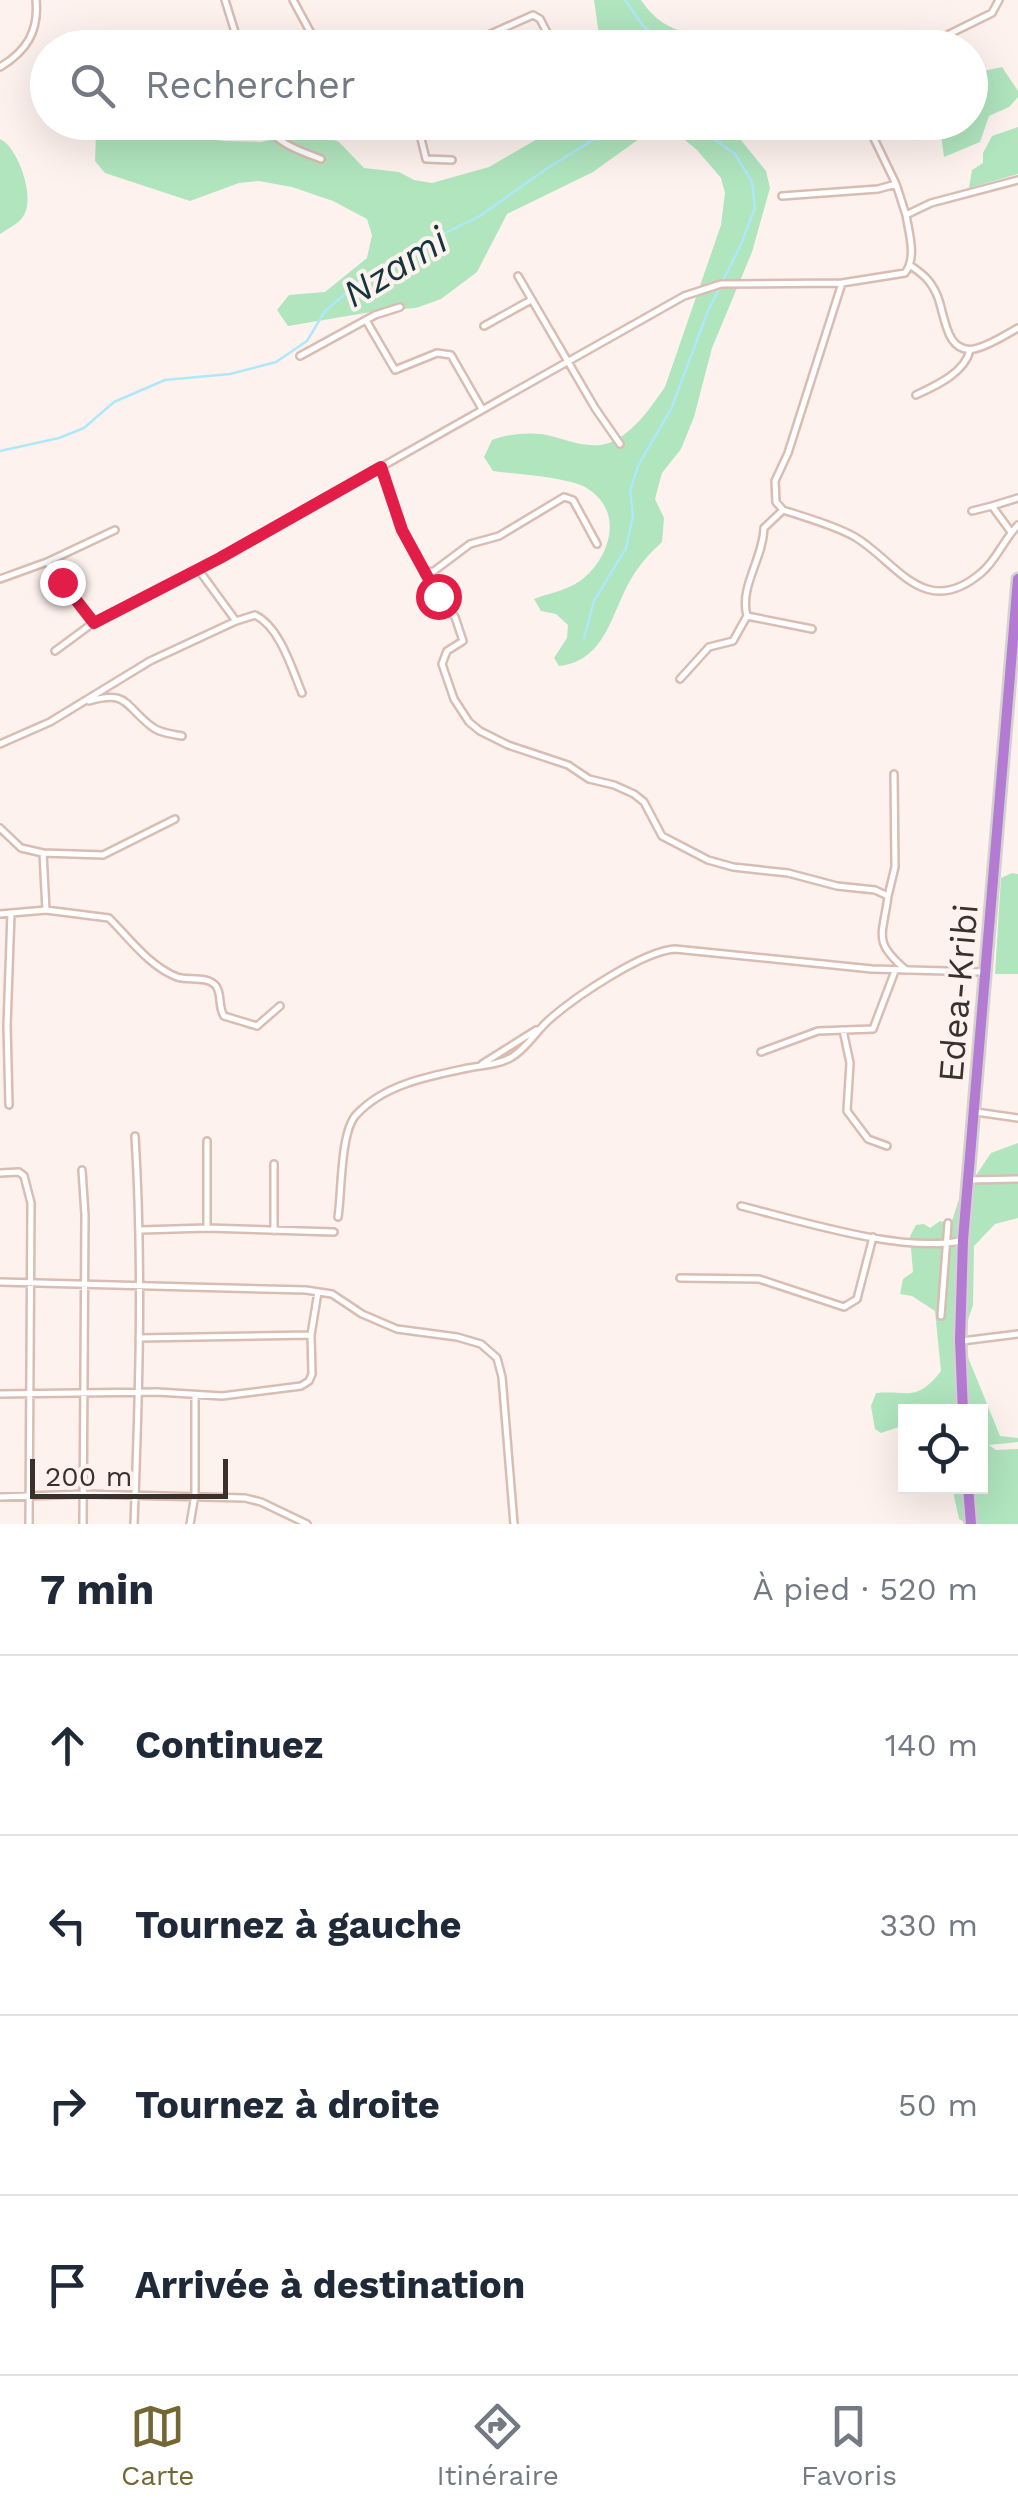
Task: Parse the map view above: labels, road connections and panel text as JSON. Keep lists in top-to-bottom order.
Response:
{
  "streets": {
    "highway": ["Edea-Kribi"]
  },
  "water": ["Nzami"],
  "scale_bar": "200 m",
  "page": {
    "search": "Rechercher",
    "scale": "200 m",
    "heading": ["7 min", "À pied · 520 m"],
    "list": [
      ["Continuez", "140 m"],
      ["Tournez à gauche", "330 m"],
      ["Tournez à droite", "50 m"],
      "Arrivée à destination"
    ],
    "nav": ["Carte", "Itinéraire", "Favoris"]
  }
}
